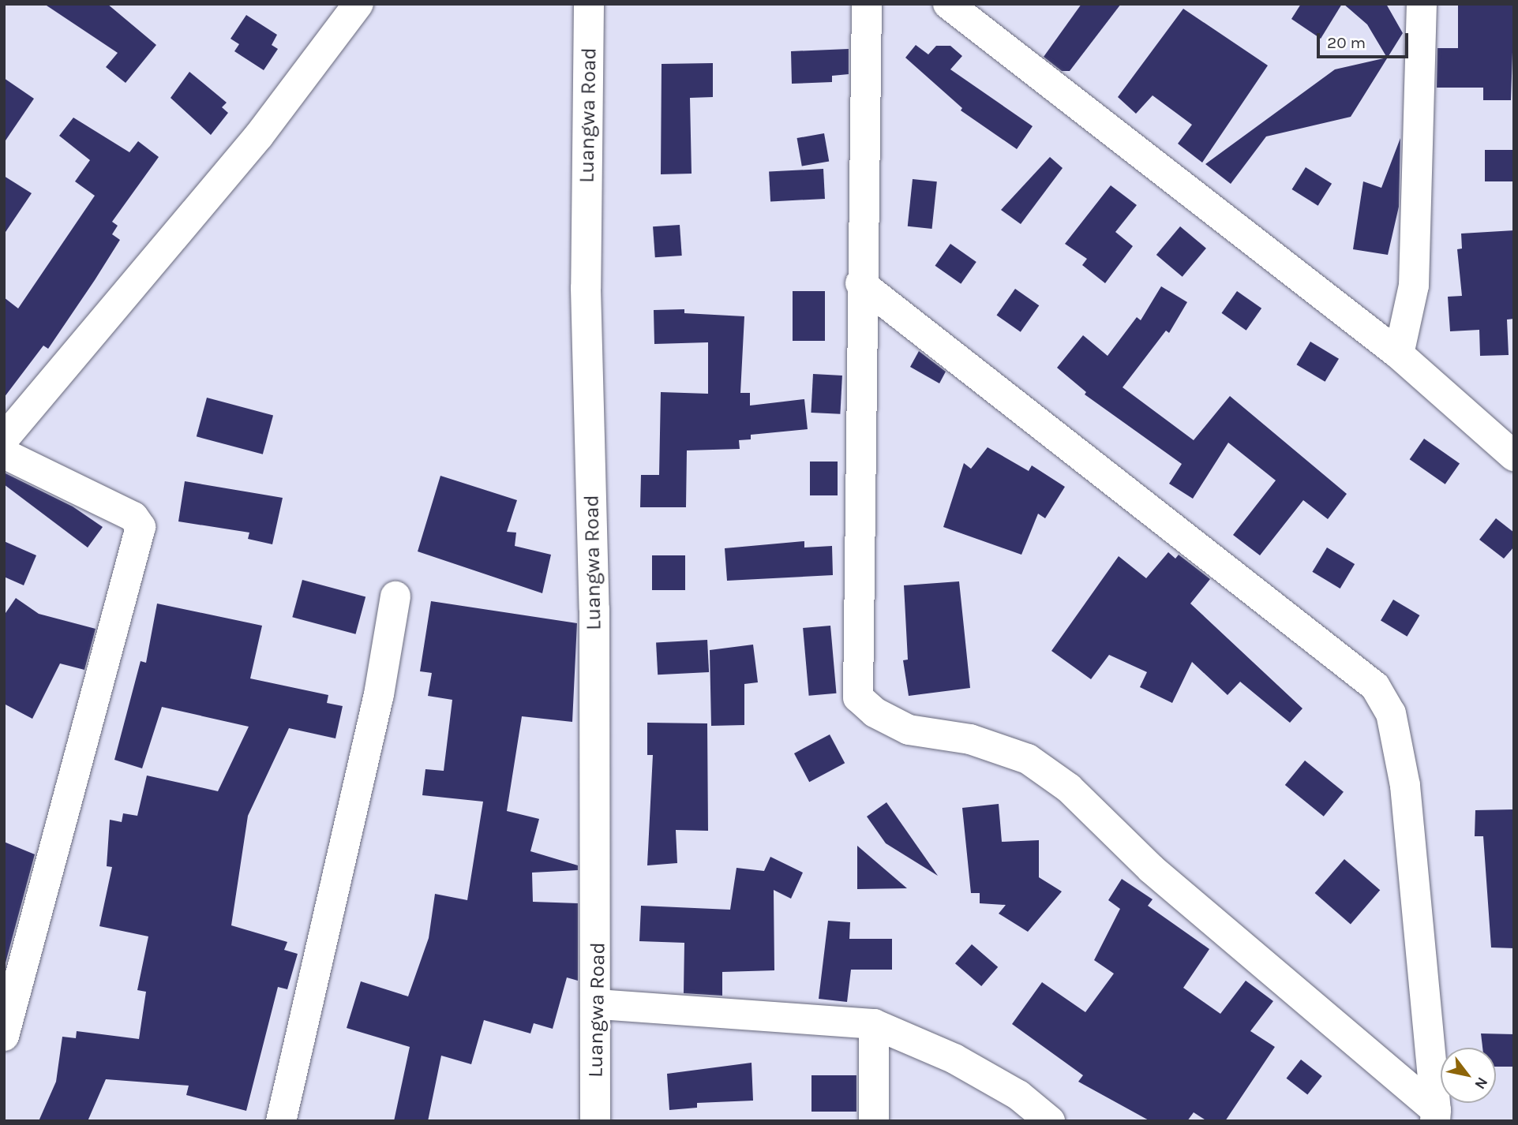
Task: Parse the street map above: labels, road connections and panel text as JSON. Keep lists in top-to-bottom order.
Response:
{
  "streets": {
    "street": ["Luangwa Road"]
  },
  "scale_bar": "20 m",
  "north": "bottom right"
}
